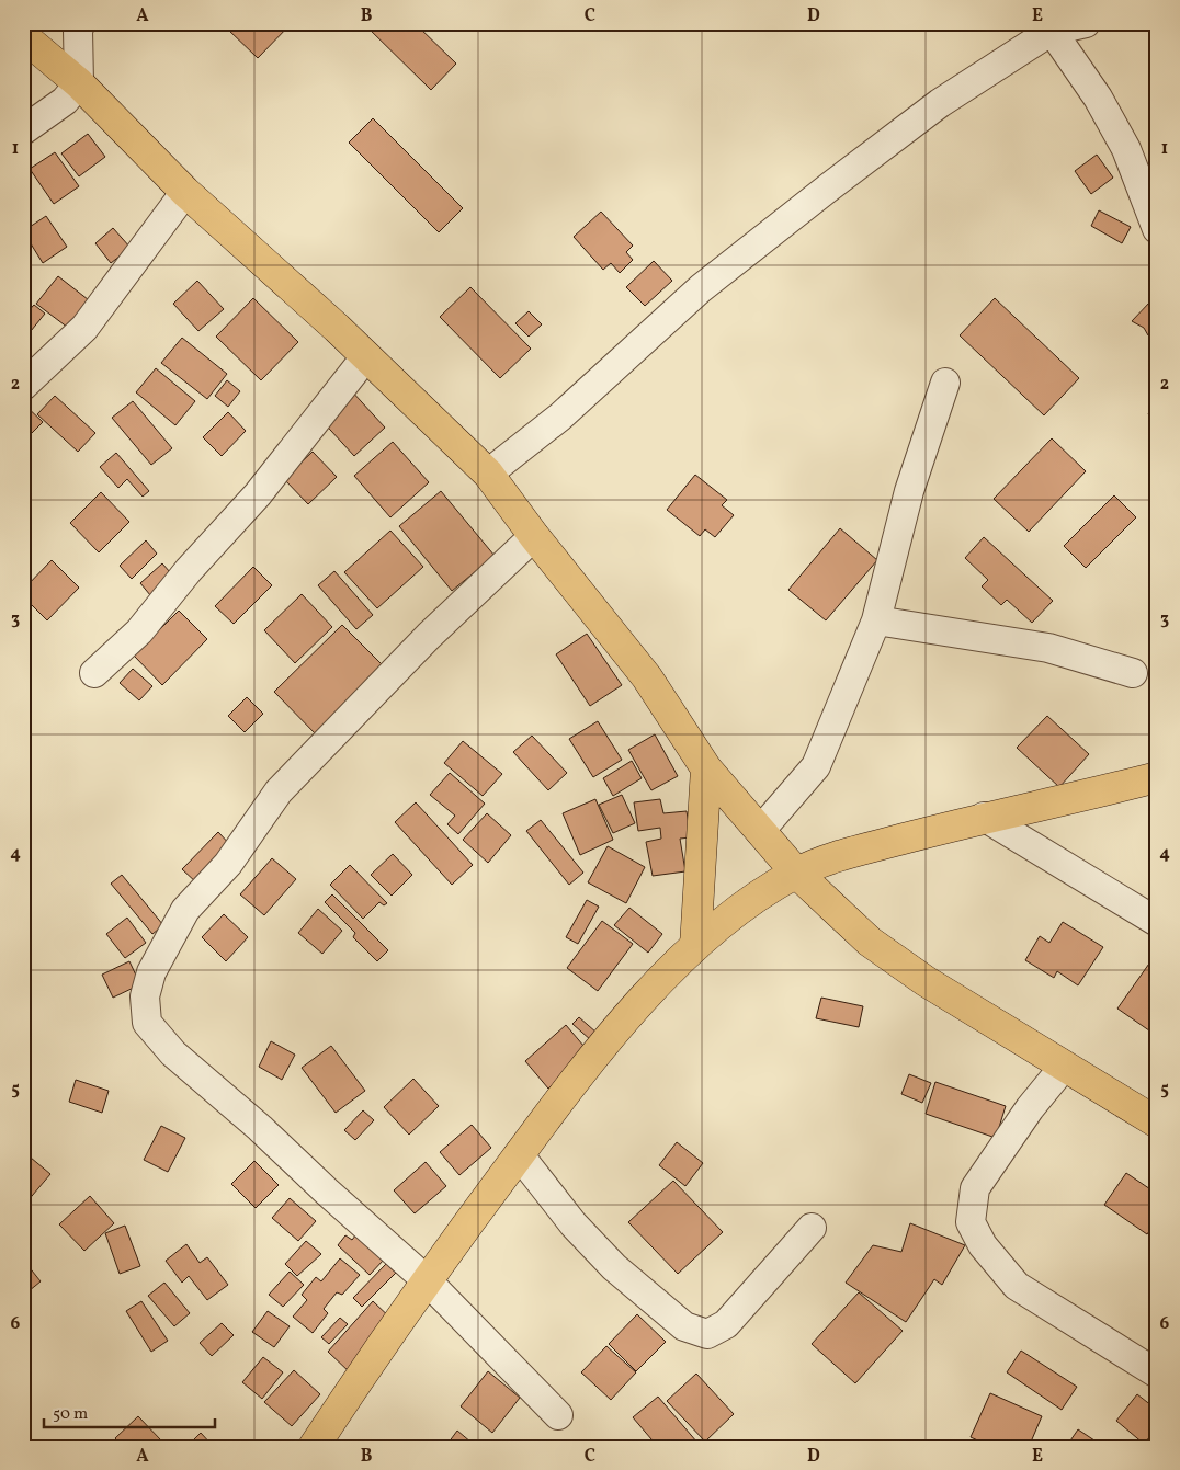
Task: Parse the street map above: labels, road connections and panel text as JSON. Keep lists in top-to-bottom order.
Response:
{
  "scale_bar": "50 m",
  "grid": {
    "columns": [
      "A",
      "B",
      "C",
      "D",
      "E"
    ],
    "rows": [
      "1",
      "2",
      "3",
      "4",
      "5",
      "6"
    ]
  }
}
